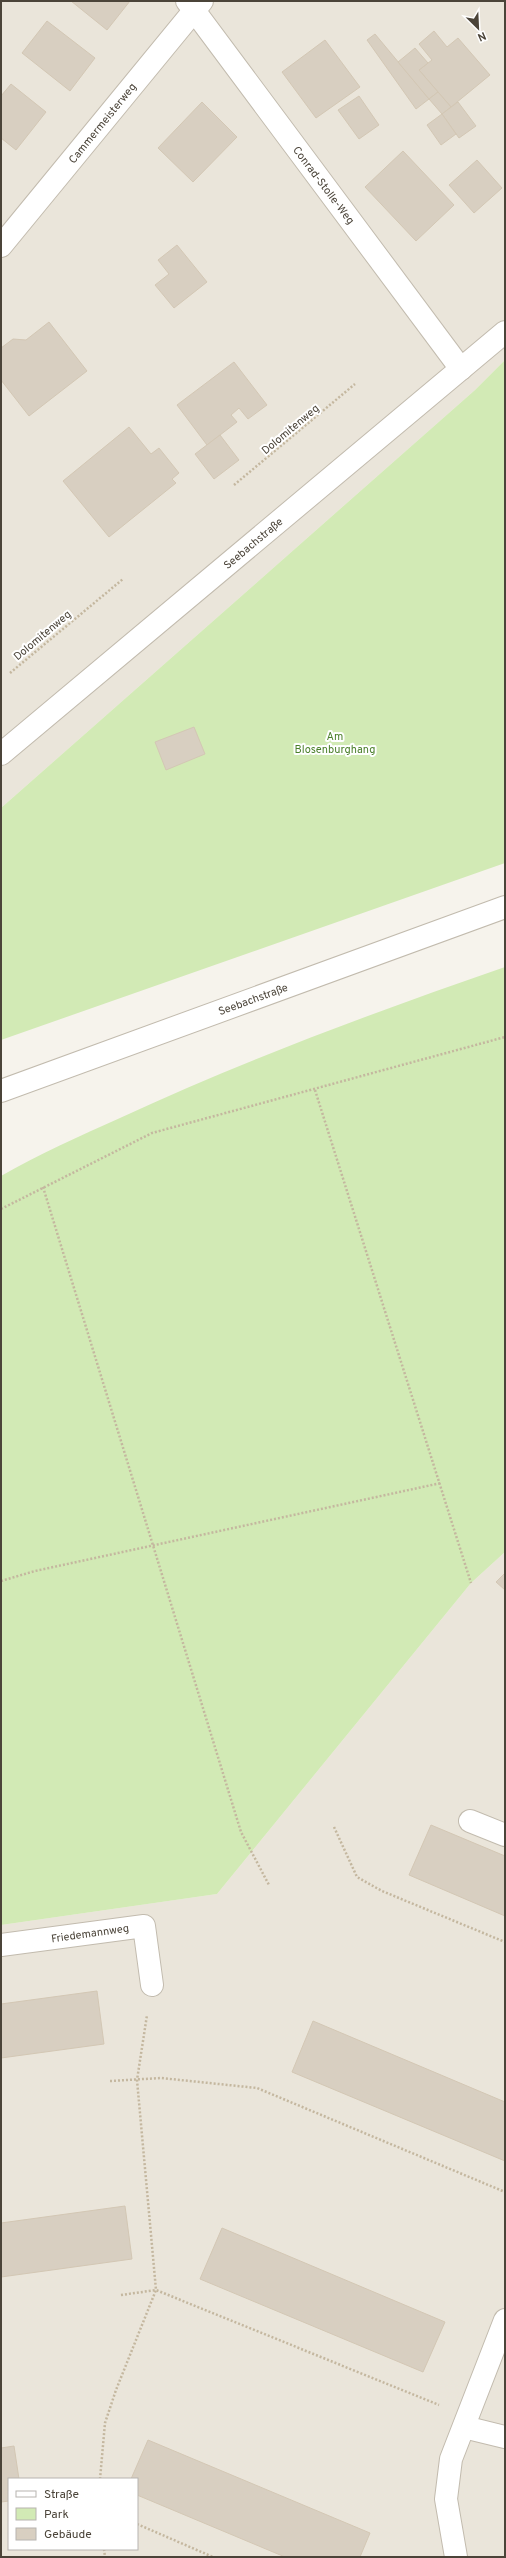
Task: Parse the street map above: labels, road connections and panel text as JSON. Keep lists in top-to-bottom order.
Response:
{
  "streets": {
    "street": [
      "Cammermeisterweg",
      "Conrad-Stolle-Weg",
      "Seebachstraße",
      "Friedemannweg"
    ],
    "path": ["Dolomitenweg"]
  },
  "crossings": [
    ["Cammermeisterweg", "Conrad-Stolle-Weg"],
    ["Conrad-Stolle-Weg", "Seebachstraße"]
  ],
  "parks": ["Am Blosenburghang"],
  "legend": ["Straße", "Park", "Gebäude"],
  "north": "bottom right"
}
